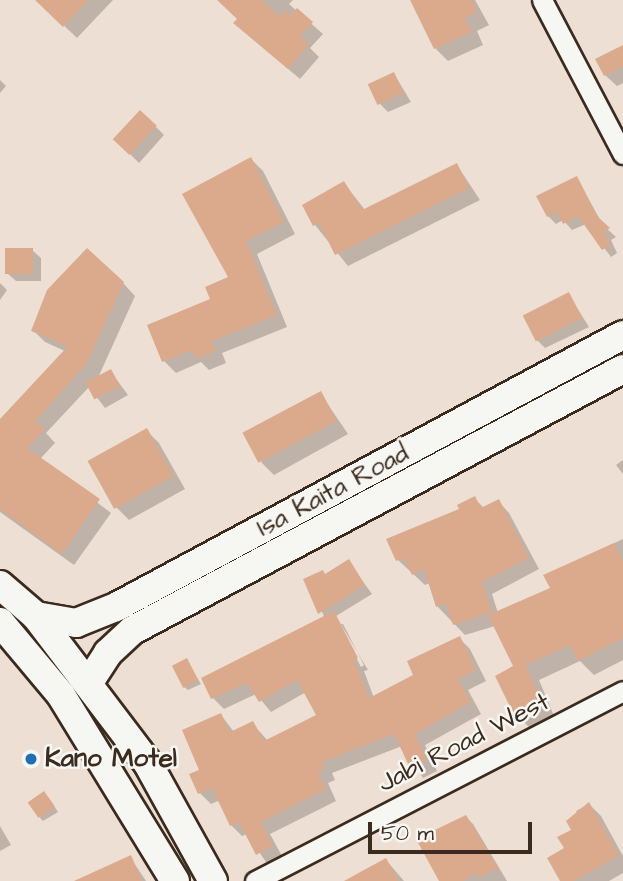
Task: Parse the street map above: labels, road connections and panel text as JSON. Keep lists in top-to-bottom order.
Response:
{
  "streets": {
    "main road": ["Isa Kaita Road"],
    "street": ["Jabi Road West"]
  },
  "places": ["Kano Motel"],
  "scale_bar": "50 m"
}
